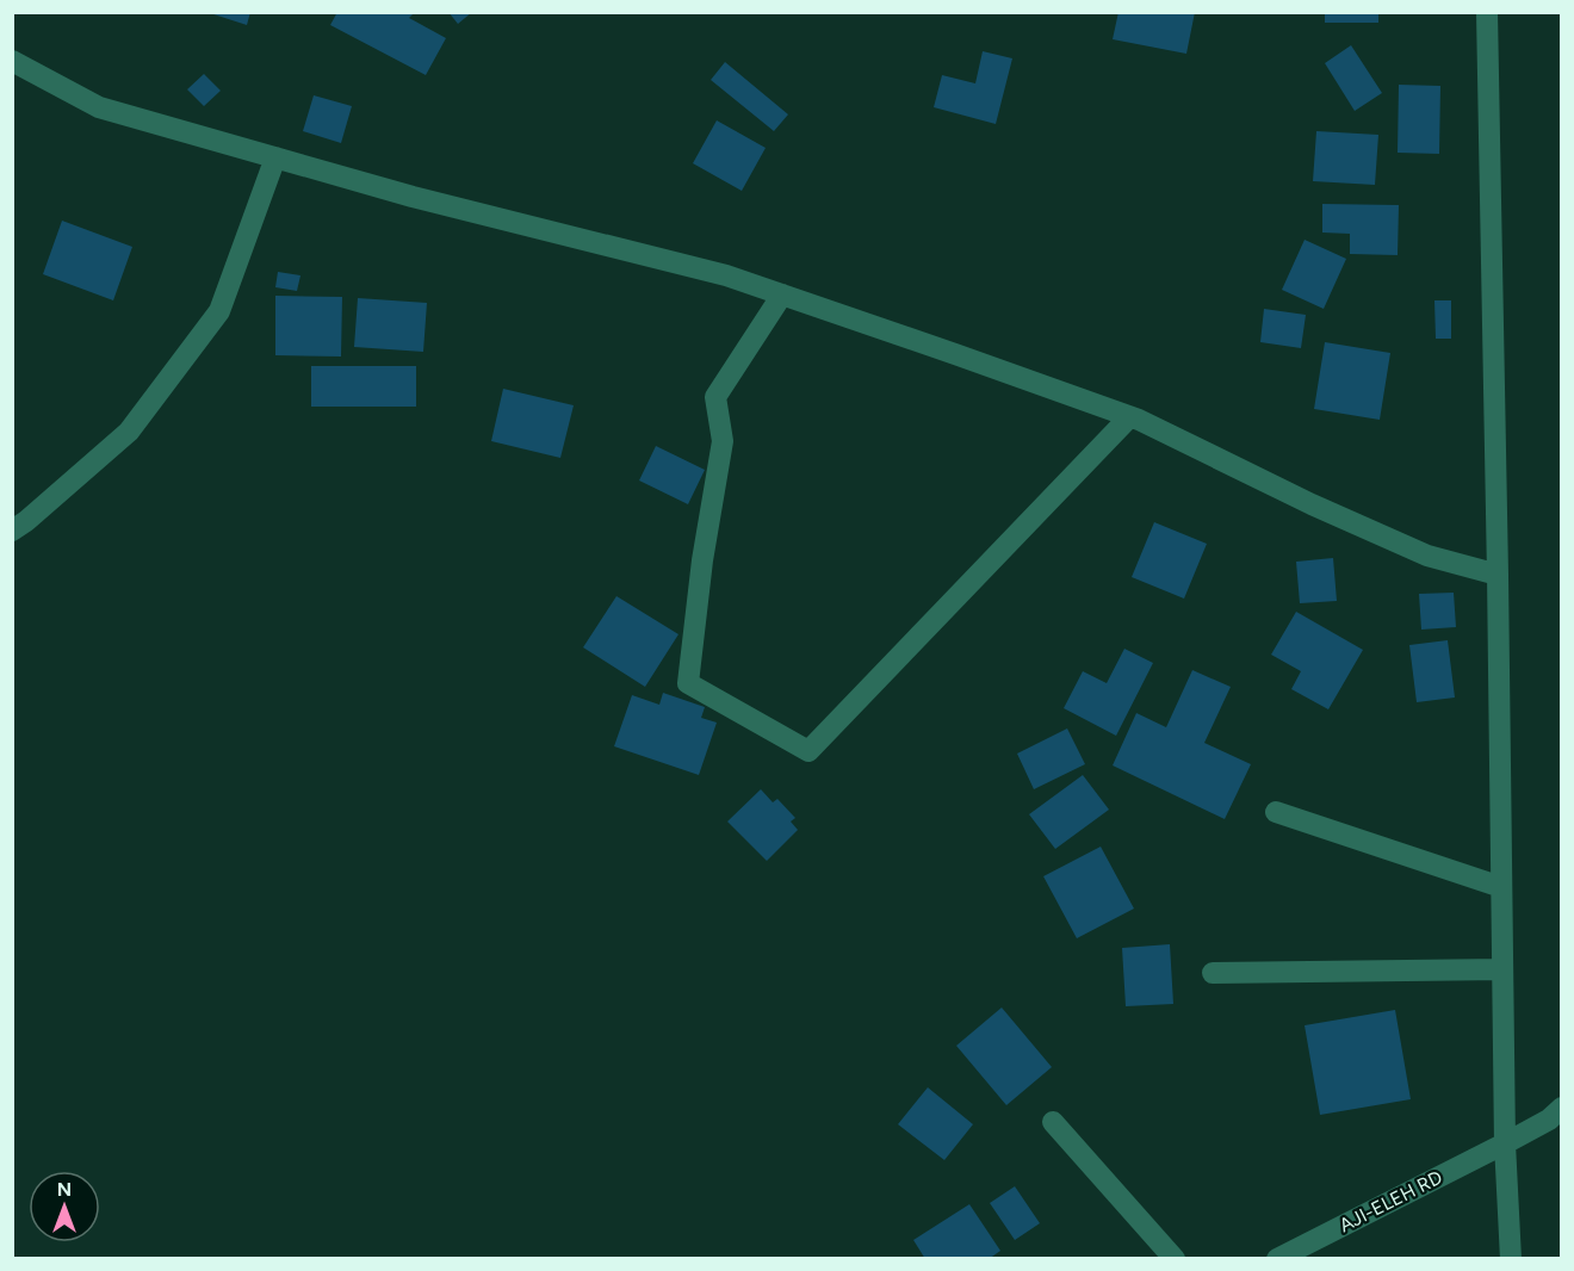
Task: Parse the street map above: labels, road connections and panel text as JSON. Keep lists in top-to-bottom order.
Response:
{
  "streets": {
    "street": ["AJI-ELEH RD"]
  },
  "north": "top"
}
